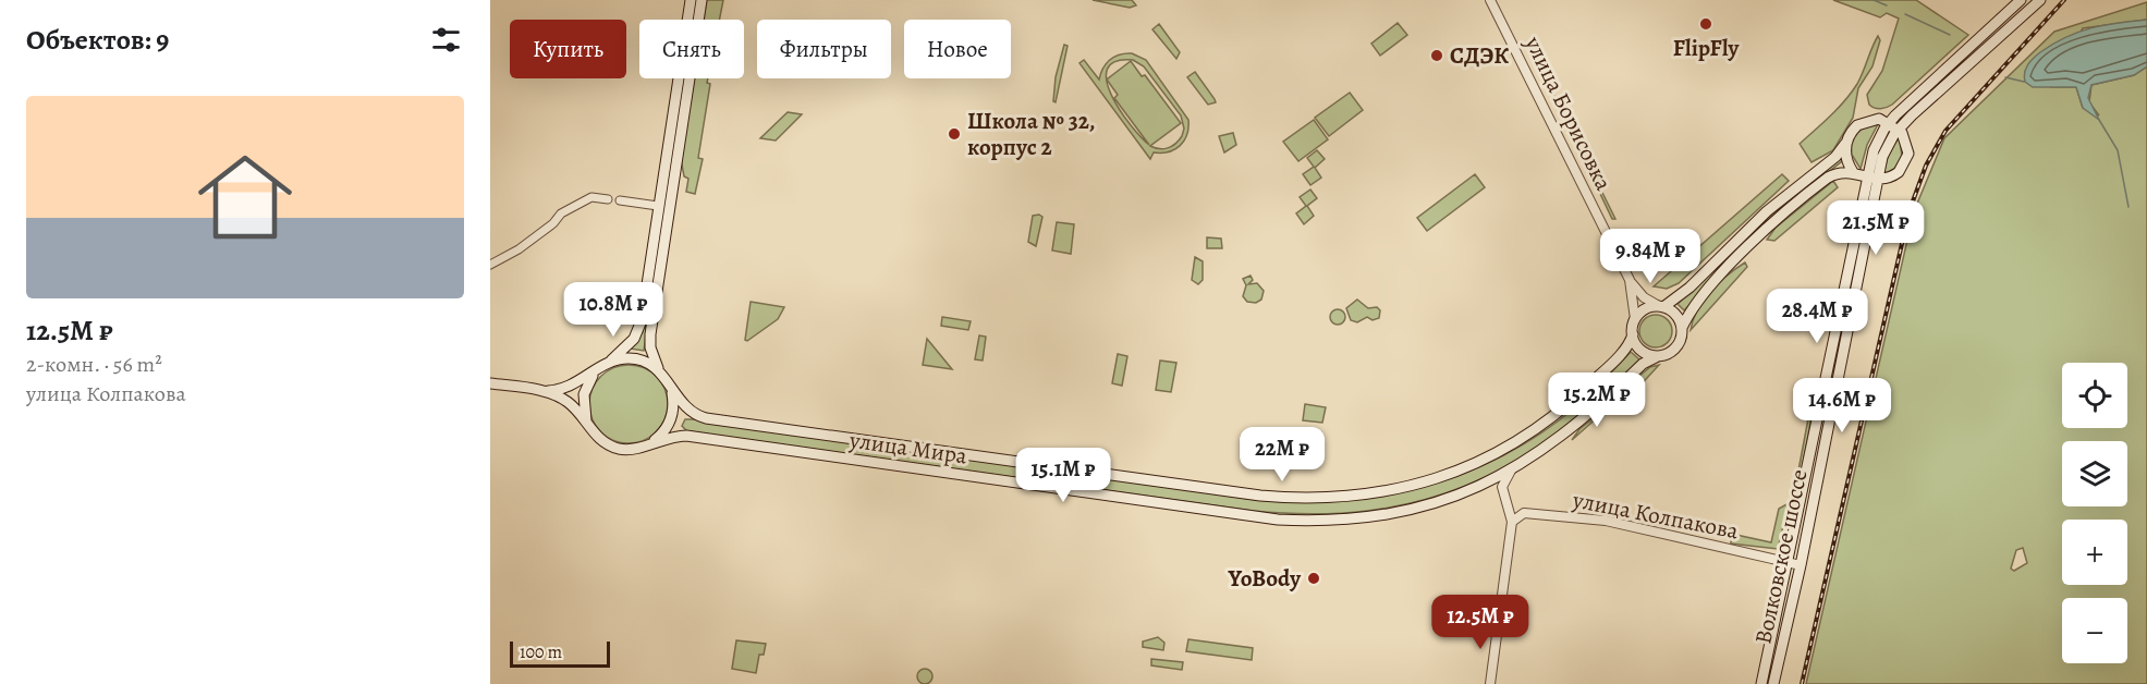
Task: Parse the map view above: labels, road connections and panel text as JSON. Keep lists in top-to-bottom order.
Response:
{
  "streets": {
    "main road": ["улица Мира", "Волковское шоссе"],
    "street": ["улица Борисовка", "улица Колпакова"]
  },
  "crossings": [
    ["улица Борисовка", "улица Мира"],
    ["улица Колпакова", "Волковское шоссе"]
  ],
  "places": [
    "FlipFly",
    "СДЭК",
    "Школа № 32, корпус 2",
    "YoBody"
  ],
  "scale_bar": "100 m",
  "page": {
    "heading": "Объектов: 9",
    "chip": [
      "Купить",
      "Снять",
      "Фильтры",
      "Новое"
    ],
    "list": [
      {
        "name": "12.5M ₽",
        "note": "2-комн. · 56 m² · улица Колпакова"
      }
    ],
    "price": [
      "21.5M ₽",
      "9.84M ₽",
      "10.8M ₽",
      "28.4M ₽",
      "15.2M ₽",
      "14.6M ₽",
      "22M ₽",
      "15.1M ₽",
      "12.5M ₽"
    ],
    "map_buttons": ["+", "−"],
    "scale": "100 m"
  }
}
